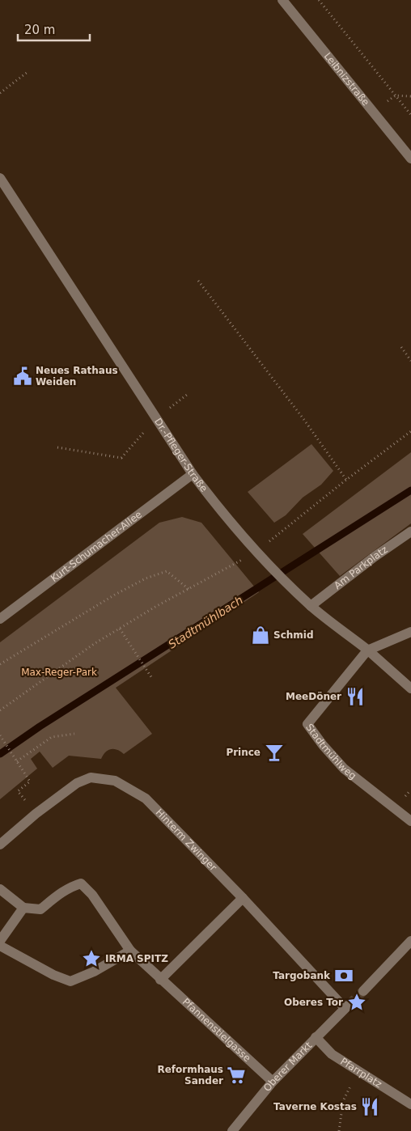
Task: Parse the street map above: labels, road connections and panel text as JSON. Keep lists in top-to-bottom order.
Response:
{
  "streets": {
    "street": [
      "Leibnizstraße",
      "Dr.-Pfleger-Straße",
      "Kurt-Schumacher-Allee",
      "Am Parkplatz",
      "Stadtmühlweg",
      "Hinterm Zwinger",
      "Pfannenstielgasse",
      "Oberer Markt",
      "Pfarrplatz"
    ]
  },
  "crossings": [
    ["Dr.-Pfleger-Straße", "Kurt-Schumacher-Allee"],
    ["Dr.-Pfleger-Straße", "Am Parkplatz"],
    ["Dr.-Pfleger-Straße", "Stadtmühlweg"],
    ["Hinterm Zwinger", "Oberer Markt"],
    ["Pfannenstielgasse", "Oberer Markt"],
    ["Oberer Markt", "Pfarrplatz"]
  ],
  "water": ["Stadtmühlbach"],
  "parks": ["Max-Reger-Park"],
  "places": {
    "public building": ["Neues Rathaus Weiden"],
    "shop": ["Schmid"],
    "restaurant": ["MeeDöner", "Taverne Kostas"],
    "bar": ["Prince"],
    "place": ["IRMA SPITZ", "Oberes Tor"],
    "bank": ["Targobank"],
    "supermarket": ["Reformhaus Sander"]
  },
  "scale_bar": "20 m"
}
